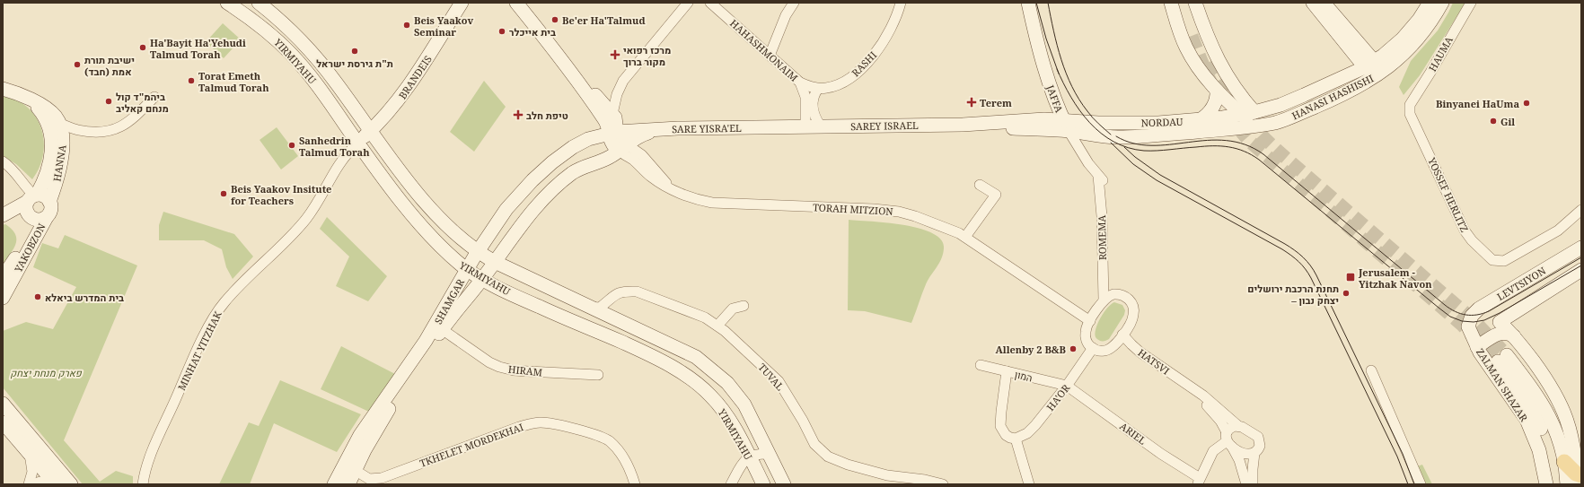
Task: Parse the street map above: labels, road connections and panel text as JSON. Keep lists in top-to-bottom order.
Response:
{
  "streets": {
    "street": [
      "HAHASHMONAIM",
      "HAUMA",
      "YIRMIYAHU",
      "RASHI",
      "BRANDEIS",
      "HANASI HASHISHI",
      "JAFFA",
      "NORDAU",
      "SAREY ISRAEL",
      "SARE YISRA'EL",
      "HANNA",
      "YOSSEF HERLITZ",
      "TORAH MITZION",
      "ROMEMA",
      "YAKOBZON",
      "LEVTSIYON",
      "SHAMGAR",
      "MINHAT YITZHAK",
      "HATSVI",
      "HIRAM",
      "המון",
      "TUVAL",
      "ZALMAN SHAZAR",
      "HA'OR",
      "ARIEL",
      "TKHELET MORDEKHAI"
    ]
  },
  "crossings": [
    ["HAHASHMONAIM", "RASHI"],
    ["HAHASHMONAIM", "SAREY ISRAEL"],
    ["HAHASHMONAIM", "SARE YISRA'EL"],
    ["HAUMA", "YOSSEF HERLITZ"],
    ["YIRMIYAHU", "BRANDEIS"],
    ["YIRMIYAHU", "SHAMGAR"],
    ["YIRMIYAHU", "MINHAT YITZHAK"],
    ["YIRMIYAHU", "TUVAL"],
    ["BRANDEIS", "MINHAT YITZHAK"],
    ["HANASI HASHISHI", "NORDAU"],
    ["JAFFA", "NORDAU"],
    ["JAFFA", "SAREY ISRAEL"],
    ["JAFFA", "ROMEMA"],
    ["NORDAU", "SAREY ISRAEL"],
    ["SAREY ISRAEL", "SARE YISRA'EL"],
    ["SARE YISRA'EL", "SHAMGAR"],
    ["HANNA", "YAKOBZON"],
    ["TORAH MITZION", "ROMEMA"],
    ["TORAH MITZION", "SHAMGAR"],
    ["TORAH MITZION", "HATSVI"],
    ["TORAH MITZION", "HA'OR"],
    ["ROMEMA", "HATSVI"],
    ["ROMEMA", "HA'OR"],
    ["LEVTSIYON", "ZALMAN SHAZAR"],
    ["SHAMGAR", "HIRAM"],
    ["SHAMGAR", "TKHELET MORDEKHAI"],
    ["HATSVI", "HA'OR"],
    ["המון", "HA'OR"],
    ["המון", "ARIEL"],
    ["HA'OR", "ARIEL"]
  ],
  "parks": ["פארק מנחת יצחק"],
  "places": {
    "other": [
      "Be'er Ha'Talmud",
      "Beis Yaakov Seminar",
      "בית אייכלר",
      "Ha'Bayit Ha'Yehudi Talmud Torah",
      "ת\"ת גירסת ישראל",
      "ישיבת תורת אמת (חבד)",
      "Torat Emeth Talmud Torah",
      "ביהמ\"ד קול מנחם קאליב",
      "Binyanei HaUma",
      "Gil",
      "Sanhedrin Talmud Torah",
      "Beis Yaakov Insitute for Teachers",
      "תחנת הרכבת ירושלים – יצחק נבון",
      "בית המדרש ביאלא",
      "Allenby 2 B&B"
    ],
    "health": ["מרכז רפואי מקור ברוך", "Terem", "טיפת חלב"],
    "transit": ["Jerusalem - Yitzhak Navon"]
  }
}
